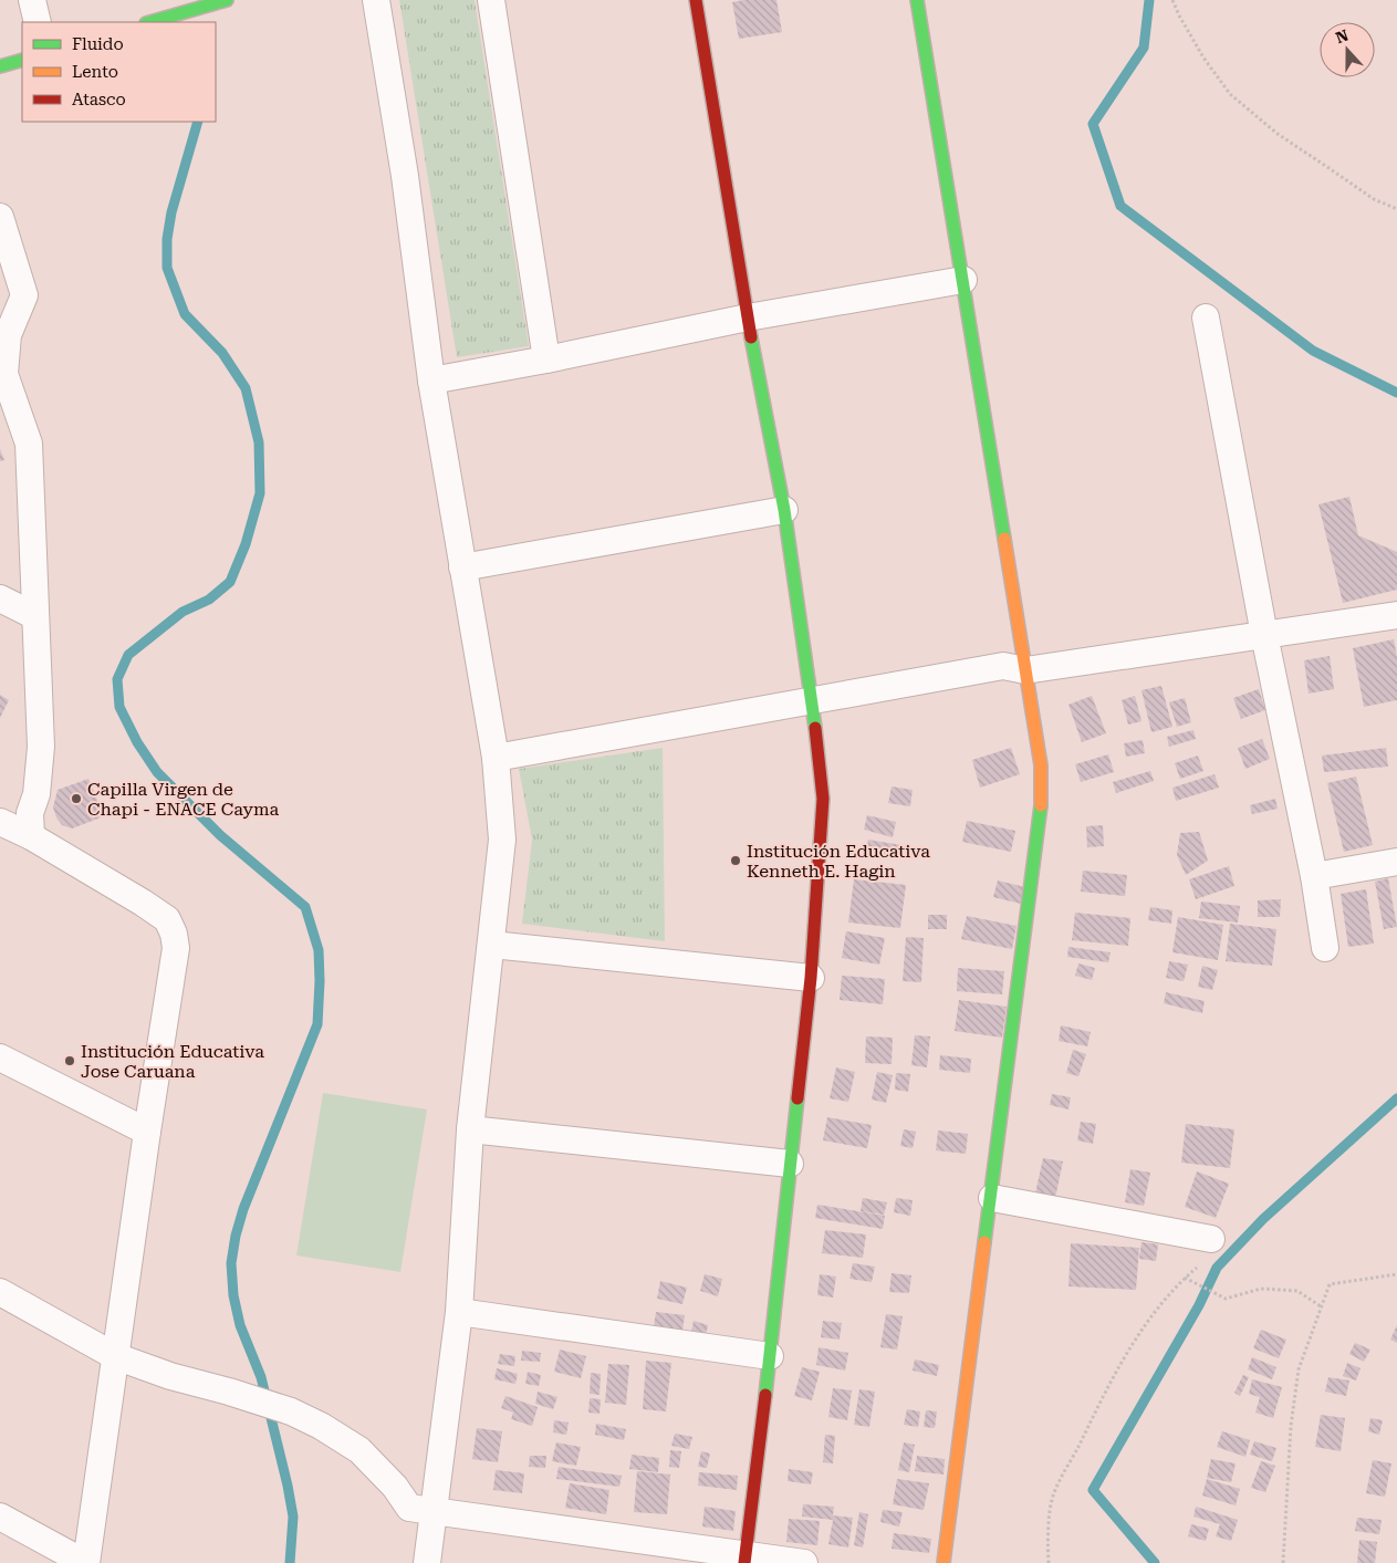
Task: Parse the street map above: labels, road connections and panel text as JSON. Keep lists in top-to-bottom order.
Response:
{
  "places": ["Capilla Virgen de Chapi - ENACE Cayma", "Institución Educativa Kenneth E. Hagin", "Institución Educativa Jose Caruana"],
  "legend": ["Fluido", "Lento", "Atasco"],
  "north": "top"
}
